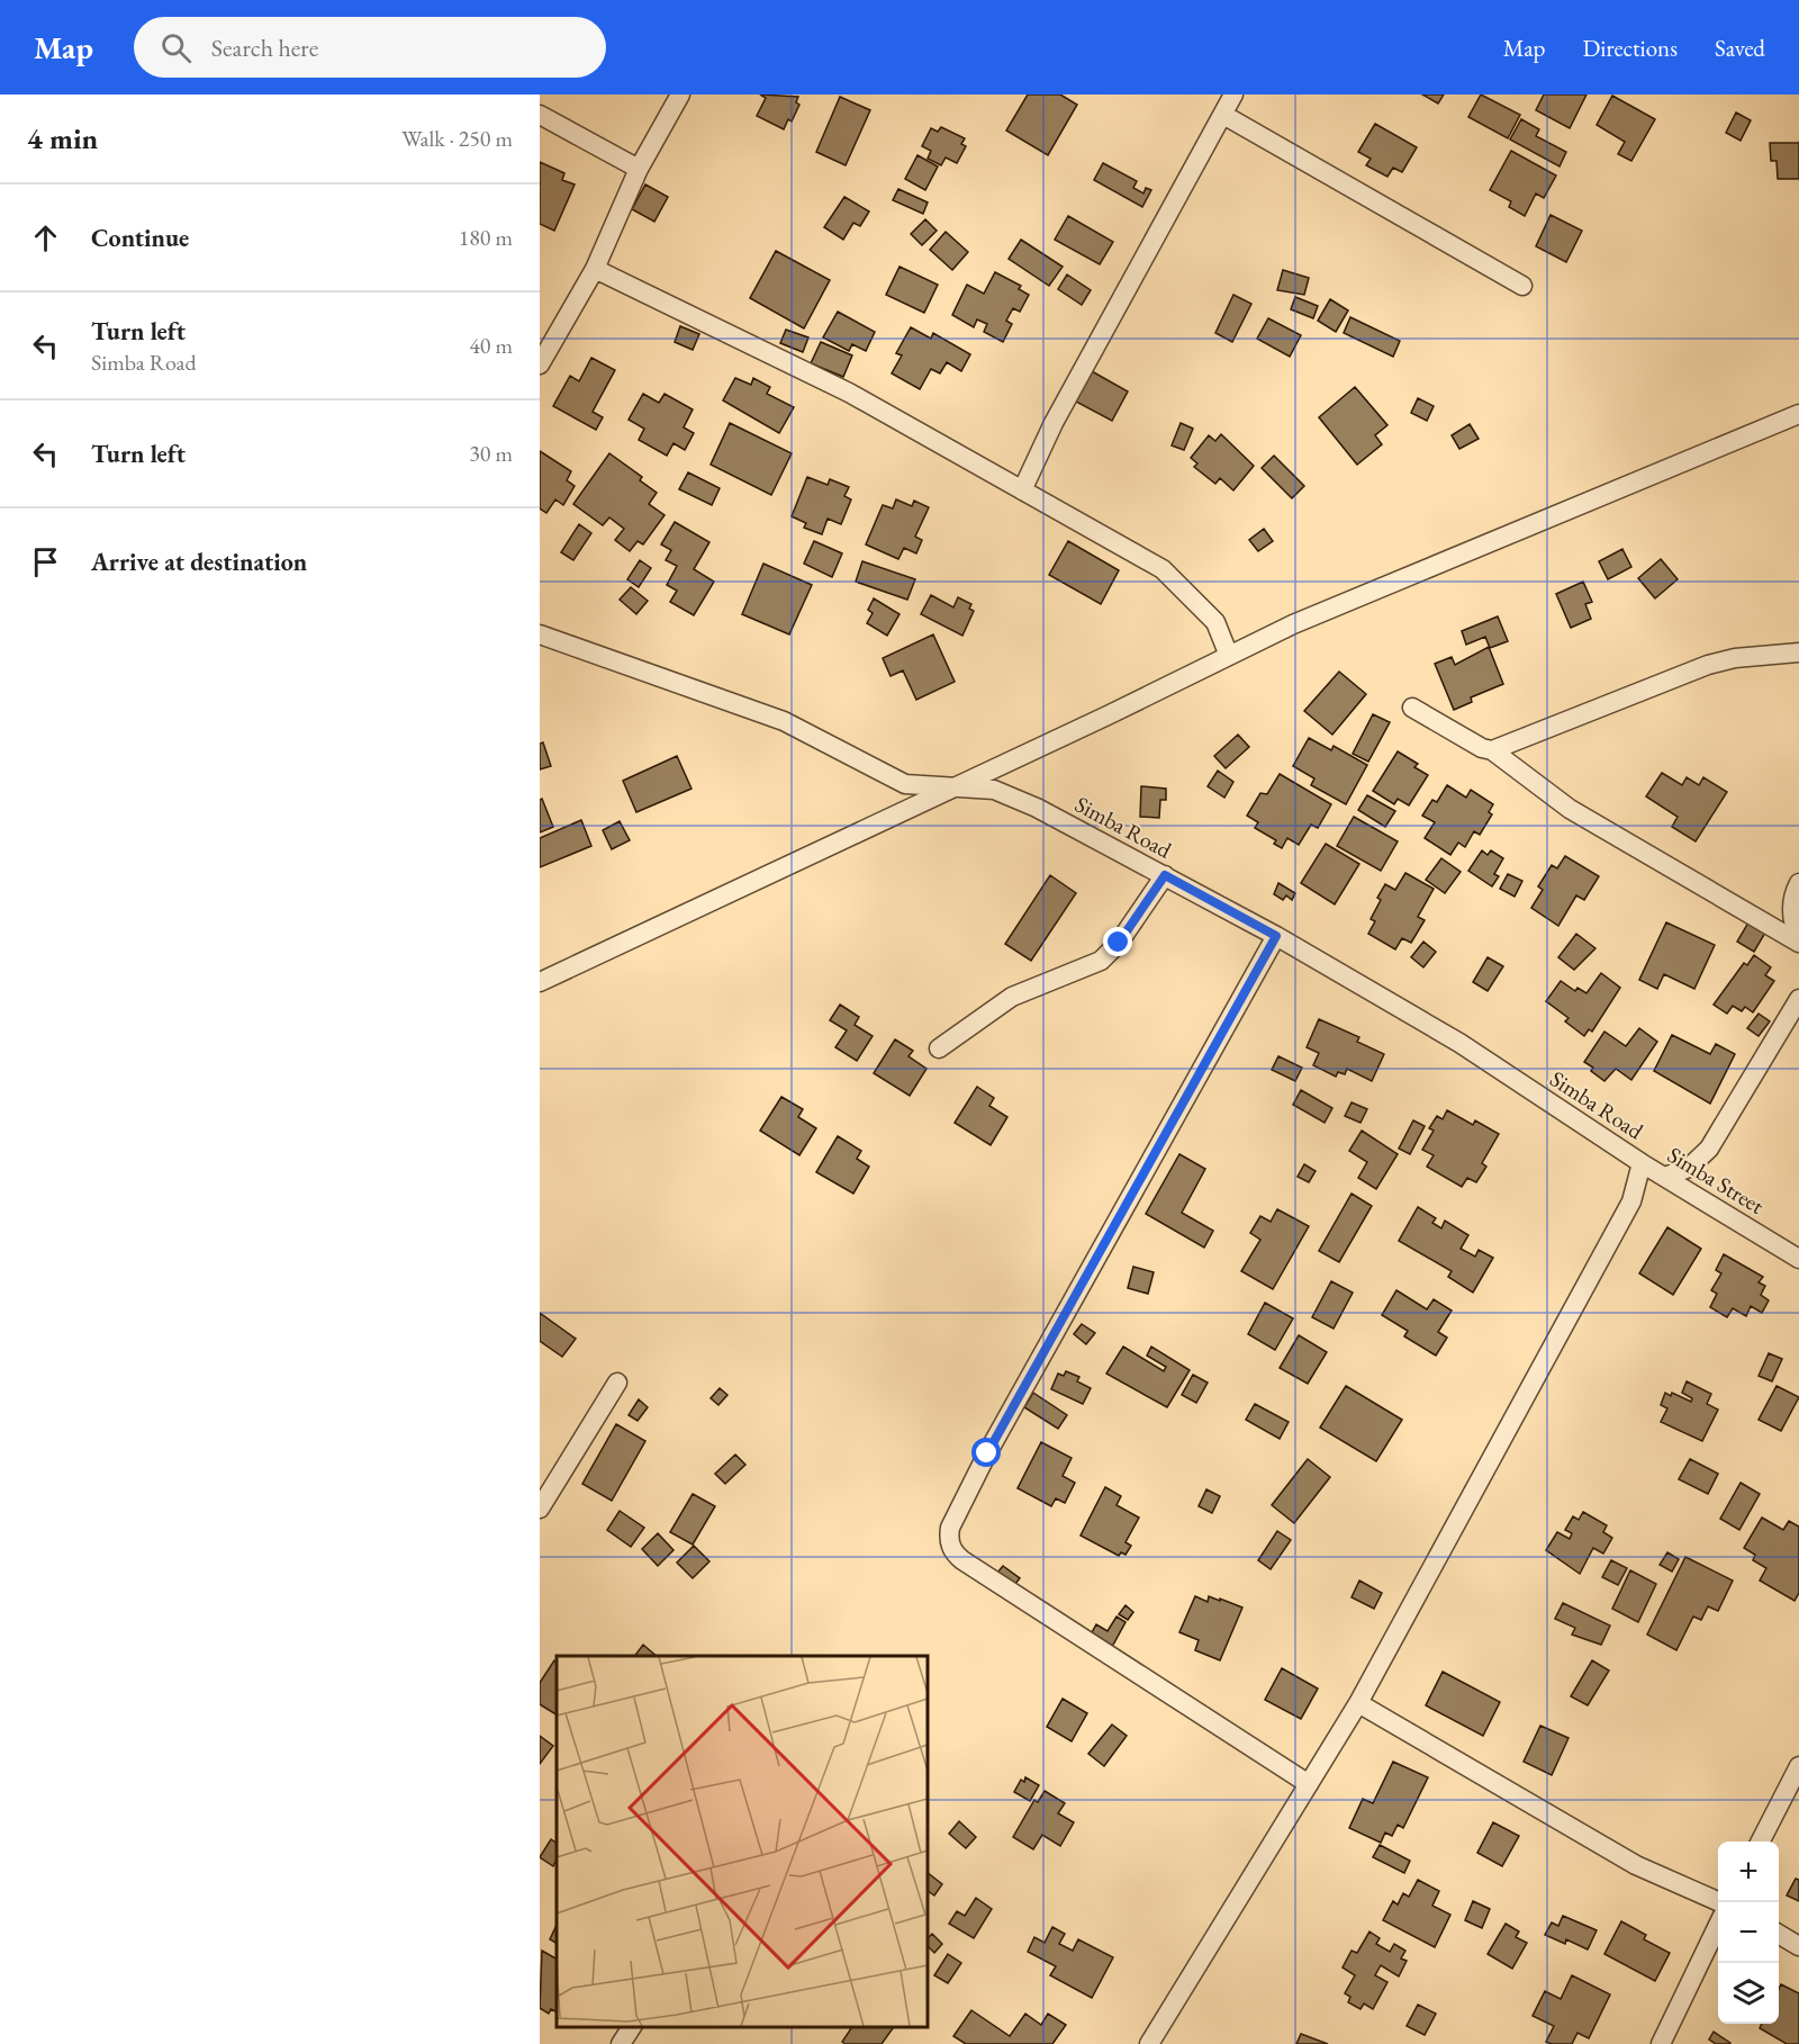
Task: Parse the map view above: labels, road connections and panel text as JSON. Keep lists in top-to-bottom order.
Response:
{
  "streets": {
    "street": ["Simba Road", "Simba Street"]
  },
  "crossings": [
    ["Simba Road", "Simba Street"]
  ],
  "page": {
    "header": "Map",
    "search": "Search here",
    "nav": ["Map", "Directions", "Saved"],
    "heading": ["4 min", "Walk · 250 m"],
    "list": [
      ["Continue", "180 m"],
      ["Turn left", "Simba Road", "40 m"],
      ["Turn left", "30 m"],
      "Arrive at destination"
    ],
    "map_buttons": ["+", "−"]
  }
}
